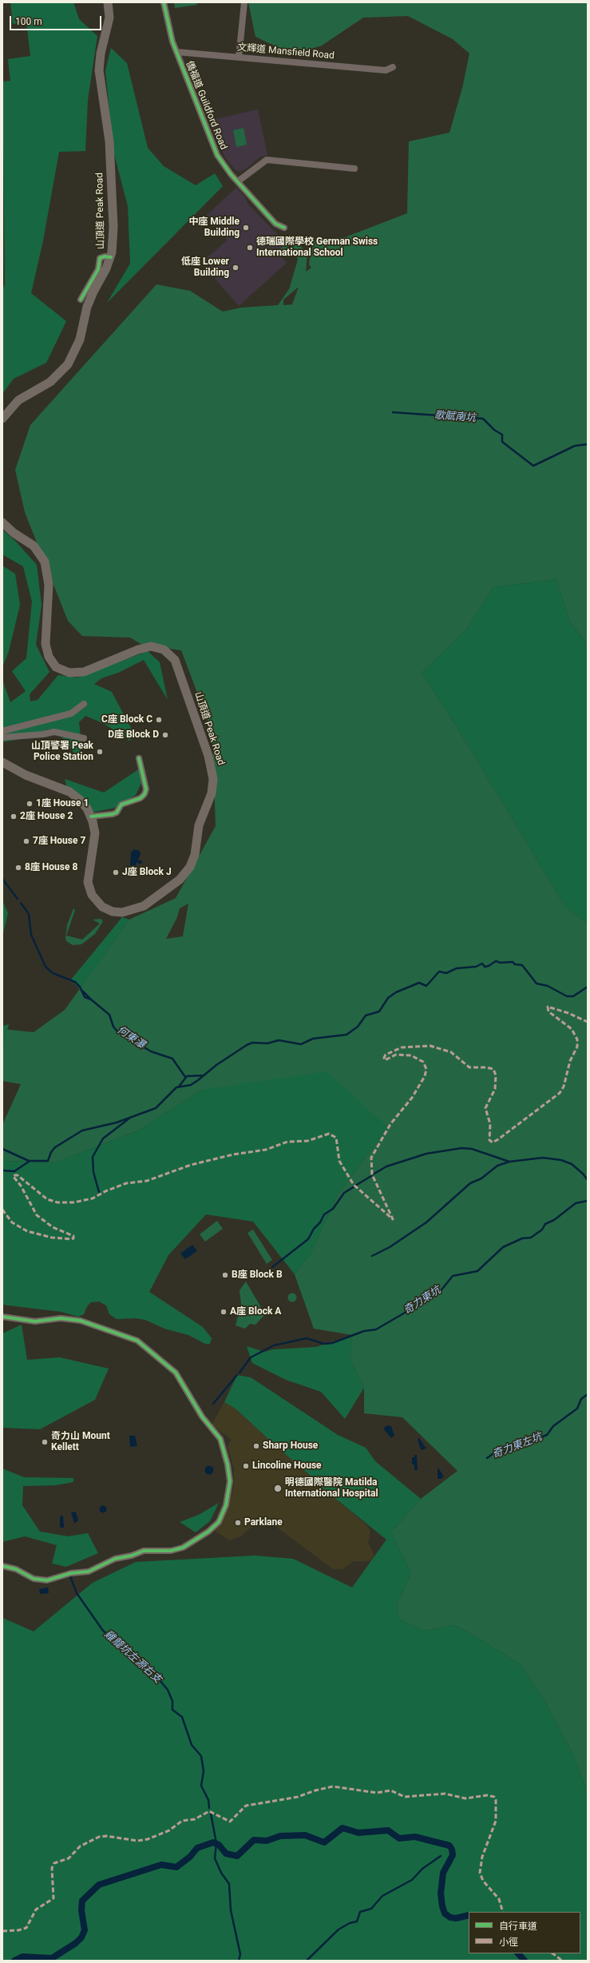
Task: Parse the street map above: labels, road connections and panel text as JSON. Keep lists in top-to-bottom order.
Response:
{
  "streets": {
    "main road": ["山頂道 Peak Road"],
    "street": ["文輝道 Mansfield Road", "僑福道 Guildford Road"]
  },
  "crossings": [
    ["文輝道 Mansfield Road", "僑福道 Guildford Road"]
  ],
  "water": [
    "歌賦南坑",
    "何東瀑",
    "奇力東坑",
    "奇力東左坑",
    "雞籠坑左源右支"
  ],
  "places": [
    "中座 Middle Building",
    "德瑞國際學校 German Swiss International School",
    "低座 Lower Building",
    "C座 Block C",
    "D座 Block D",
    "山頂警署 Peak Police Station",
    "1座 House 1",
    "2座 House 2",
    "7座 House 7",
    "8座 House 8",
    "J座 Block J",
    "B座 Block B",
    "A座 Block A",
    "奇力山 Mount Kellett",
    "Sharp House",
    "Lincoline House",
    "明德國際醫院 Matilda International Hospital",
    "Parklane"
  ],
  "legend": ["自行車道", "小徑"],
  "scale_bar": "100 m"
}
